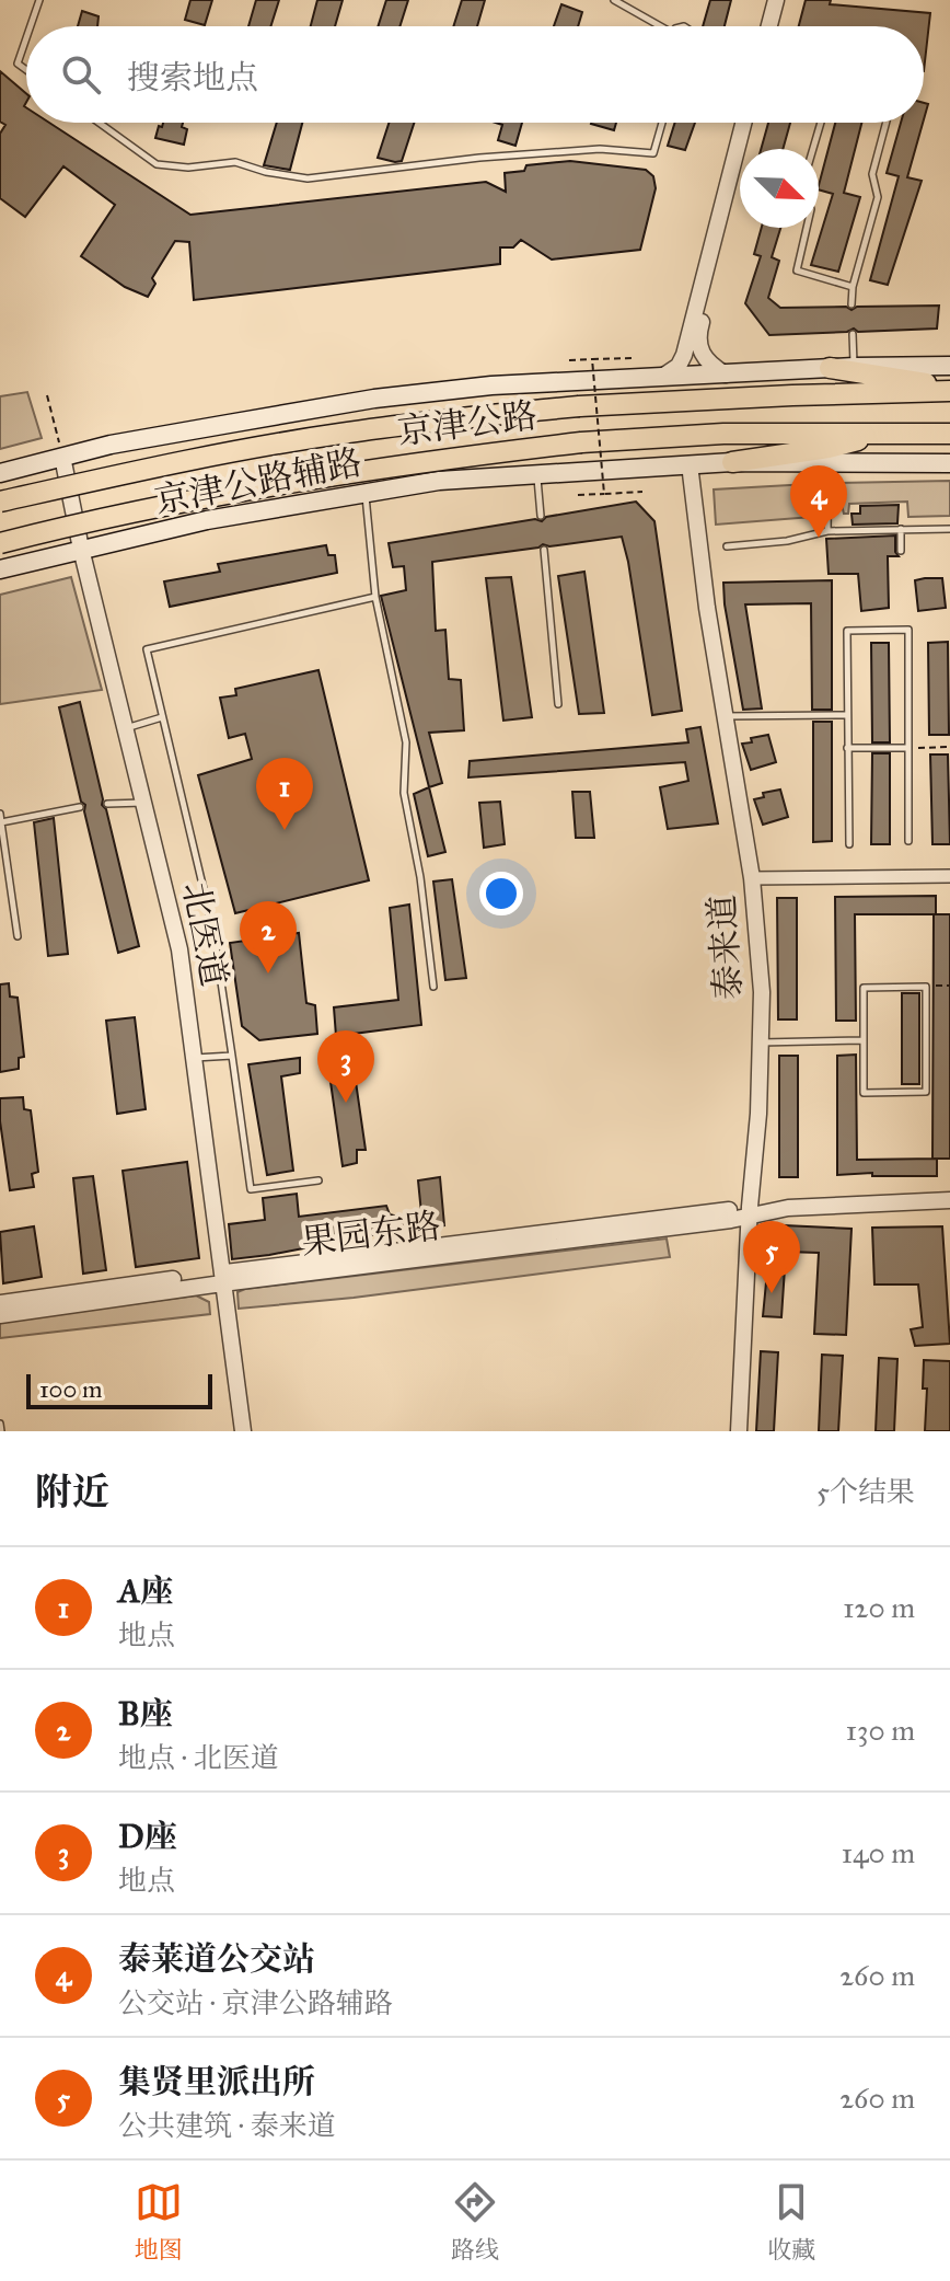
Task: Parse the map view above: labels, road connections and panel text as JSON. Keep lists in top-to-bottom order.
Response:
{
  "streets": {
    "highway": ["京津公路"],
    "main road": ["京津公路辅路"],
    "street": ["北医道", "泰来道", "果园东路"]
  },
  "crossings": [
    ["京津公路辅路", "北医道"],
    ["京津公路辅路", "泰来道"],
    ["北医道", "果园东路"],
    ["泰来道", "果园东路"]
  ],
  "scale_bar": "100 m",
  "north": "bottom right",
  "page": {
    "search": "搜索地点",
    "pins": [
      "4",
      "1",
      "2",
      "3",
      "5"
    ],
    "scale": "100 m",
    "heading": ["附近", "5个结果"],
    "list": [
      {
        "mark": "1",
        "name": "A座",
        "note": "地点",
        "value": "120 m"
      },
      {
        "mark": "2",
        "name": "B座",
        "note": "地点 · 北医道",
        "value": "130 m"
      },
      {
        "mark": "3",
        "name": "D座",
        "note": "地点",
        "value": "140 m"
      },
      {
        "mark": "4",
        "name": "泰莱道公交站",
        "note": "公交站 · 京津公路辅路",
        "value": "260 m"
      },
      {
        "mark": "5",
        "name": "集贤里派出所",
        "note": "公共建筑 · 泰来道",
        "value": "260 m"
      }
    ],
    "nav": ["地图", "路线", "收藏"]
  }
}
